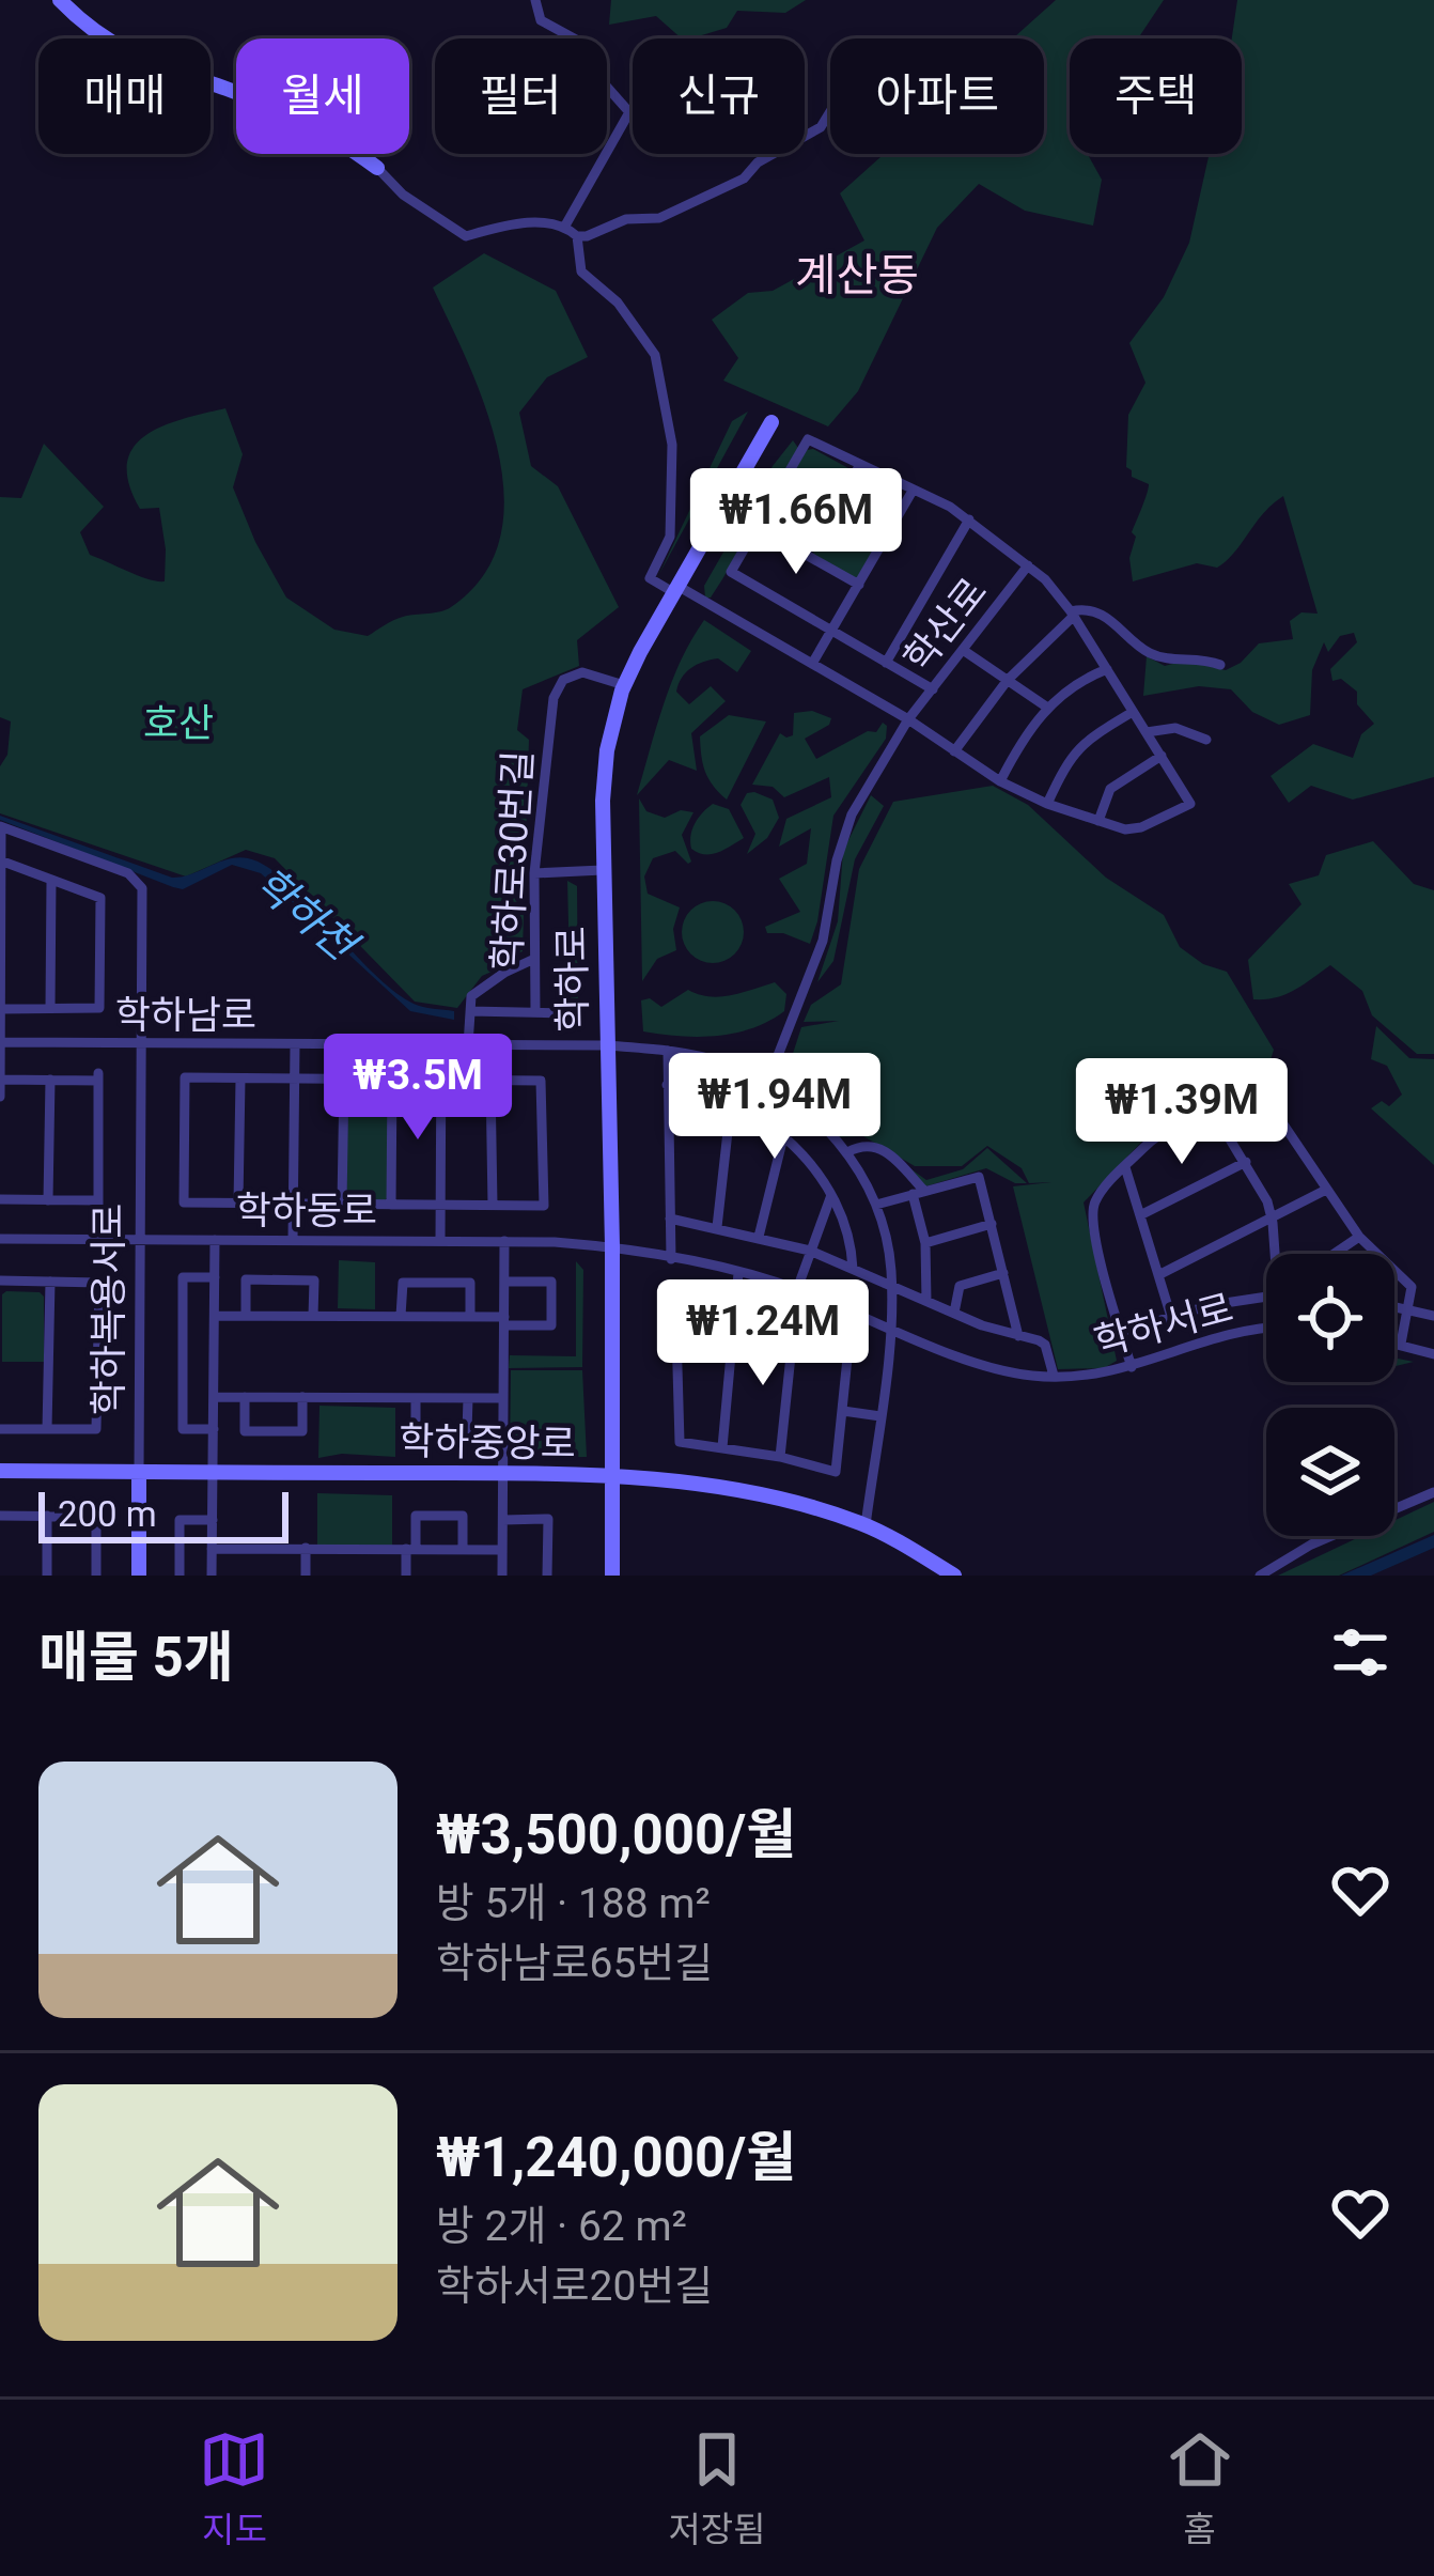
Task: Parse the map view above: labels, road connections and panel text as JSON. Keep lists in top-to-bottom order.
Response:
{
  "streets": {
    "street": [
      "학산로",
      "학하로30번길",
      "학하로",
      "학하남로",
      "학하동로",
      "학하복용서로",
      "학하서로",
      "학하중앙로"
    ]
  },
  "crossings": [
    ["학산로", "학하로"],
    ["학하로30번길", "학하로"],
    ["학하로30번길", "학하남로"],
    ["학하로", "학하남로"],
    ["학하로", "학하동로"],
    ["학하로", "학하서로"],
    ["학하로", "학하중앙로"],
    ["학하남로", "학하복용서로"],
    ["학하남로", "학하서로"],
    ["학하남로", "학하중앙로"],
    ["학하동로", "학하복용서로"],
    ["학하동로", "학하서로"],
    ["학하복용서로", "학하중앙로"]
  ],
  "districts": ["계산동"],
  "water": ["학하천"],
  "parks": ["호산"],
  "scale_bar": "200 m",
  "page": {
    "chip": [
      "매매",
      "월세",
      "필터",
      "신규",
      "아파트",
      "주택"
    ],
    "price": [
      "₩1.66M",
      "₩3.5M",
      "₩1.94M",
      "₩1.39M",
      "₩1.24M"
    ],
    "scale": "200 m",
    "heading": "매물 5개",
    "list": [
      {
        "name": "₩3,500,000/월",
        "note": "방 5개 · 188 m² · 학하남로65번길"
      },
      {
        "name": "₩1,240,000/월",
        "note": "방 2개 · 62 m² · 학하서로20번길"
      }
    ],
    "tabs": ["지도", "저장됨", "홈"]
  }
}
